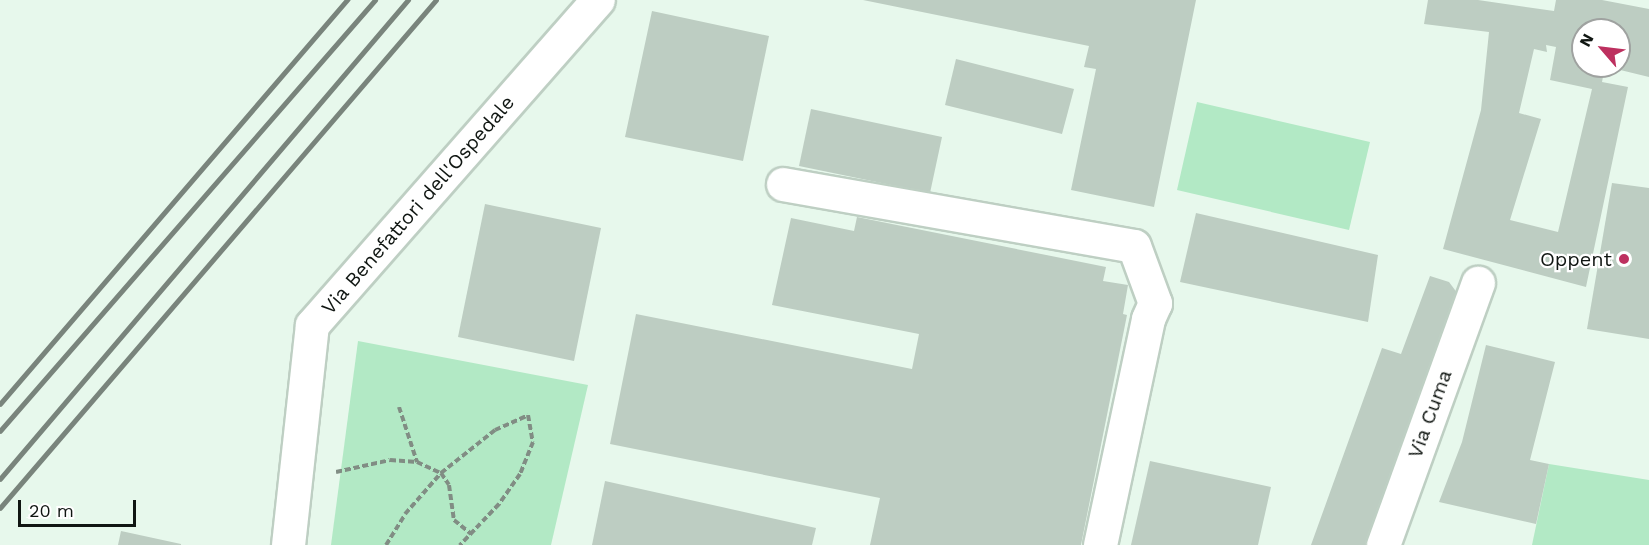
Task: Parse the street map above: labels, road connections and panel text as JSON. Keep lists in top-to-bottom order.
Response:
{
  "streets": {
    "lane": ["Via Benefattori dell'Ospedale", "Via Cuma"]
  },
  "places": ["Oppent"],
  "scale_bar": "20 m",
  "north": "top left"
}
